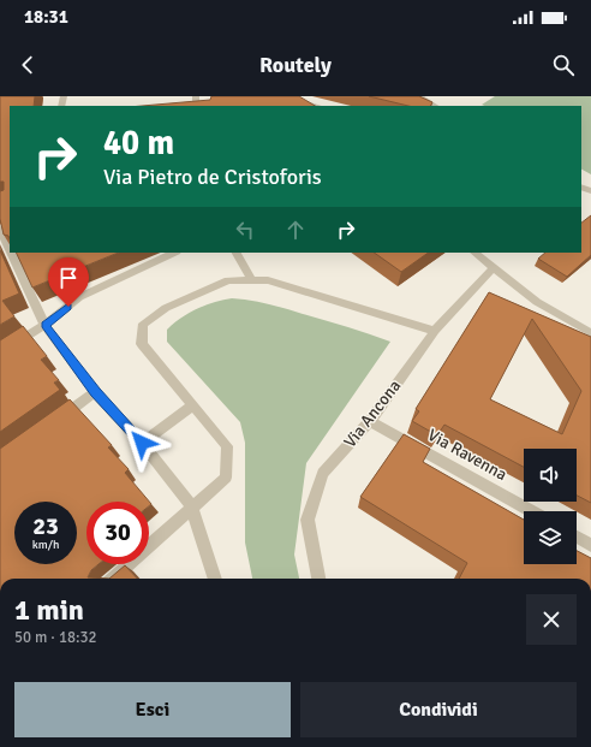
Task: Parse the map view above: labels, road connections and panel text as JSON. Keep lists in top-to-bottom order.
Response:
{
  "streets": {
    "street": ["Via Ancona", "Via Ravenna"]
  },
  "crossings": [
    ["Via Ancona", "Via Ravenna"]
  ],
  "page": {
    "status": "18:31",
    "header": "Routely",
    "turn": ["40 m", "Via Pietro de Cristoforis"],
    "speed": "23 km/h",
    "limit": "30",
    "heading": ["1 min", "50 m · 18:32"],
    "buttons": ["Esci", "Condividi"]
  }
}
